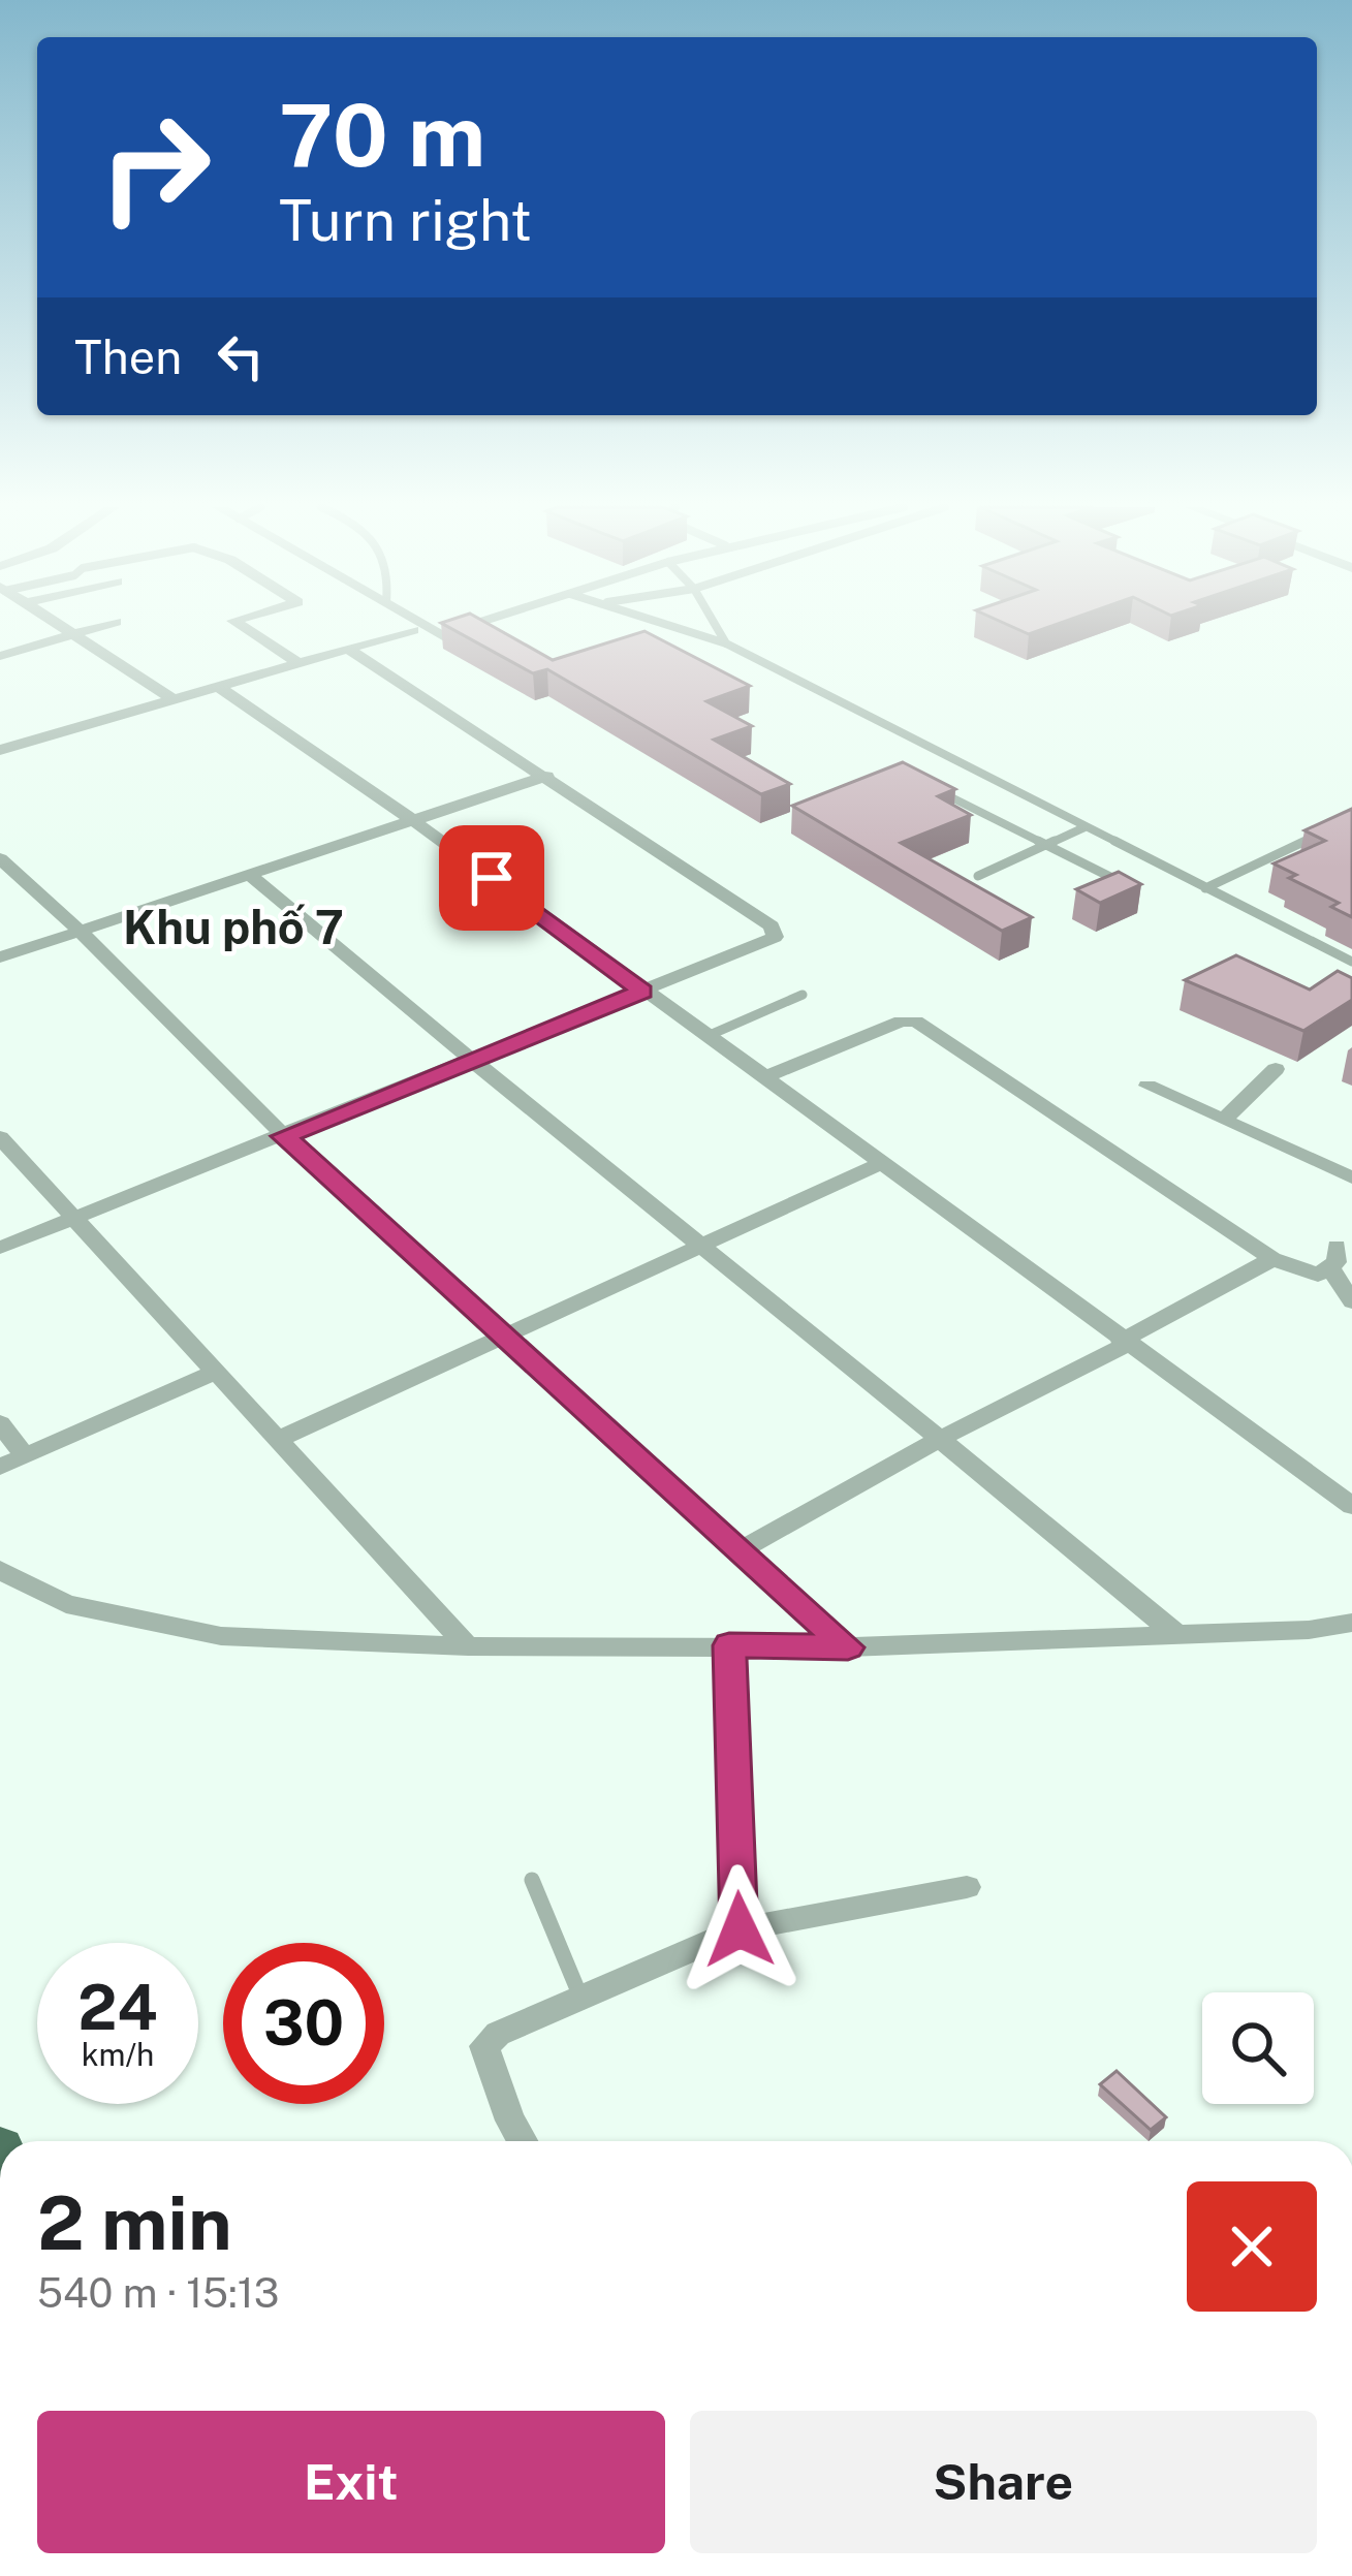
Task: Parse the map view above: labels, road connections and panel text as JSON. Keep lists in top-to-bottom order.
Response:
{
  "districts": ["Khu phố 7"],
  "page": {
    "turn": ["70 m", "Turn right"],
    "then": "Then",
    "speed": "24 km/h",
    "limit": "30",
    "heading": ["2 min", "540 m · 15:13"],
    "buttons": ["Exit", "Share"]
  }
}
